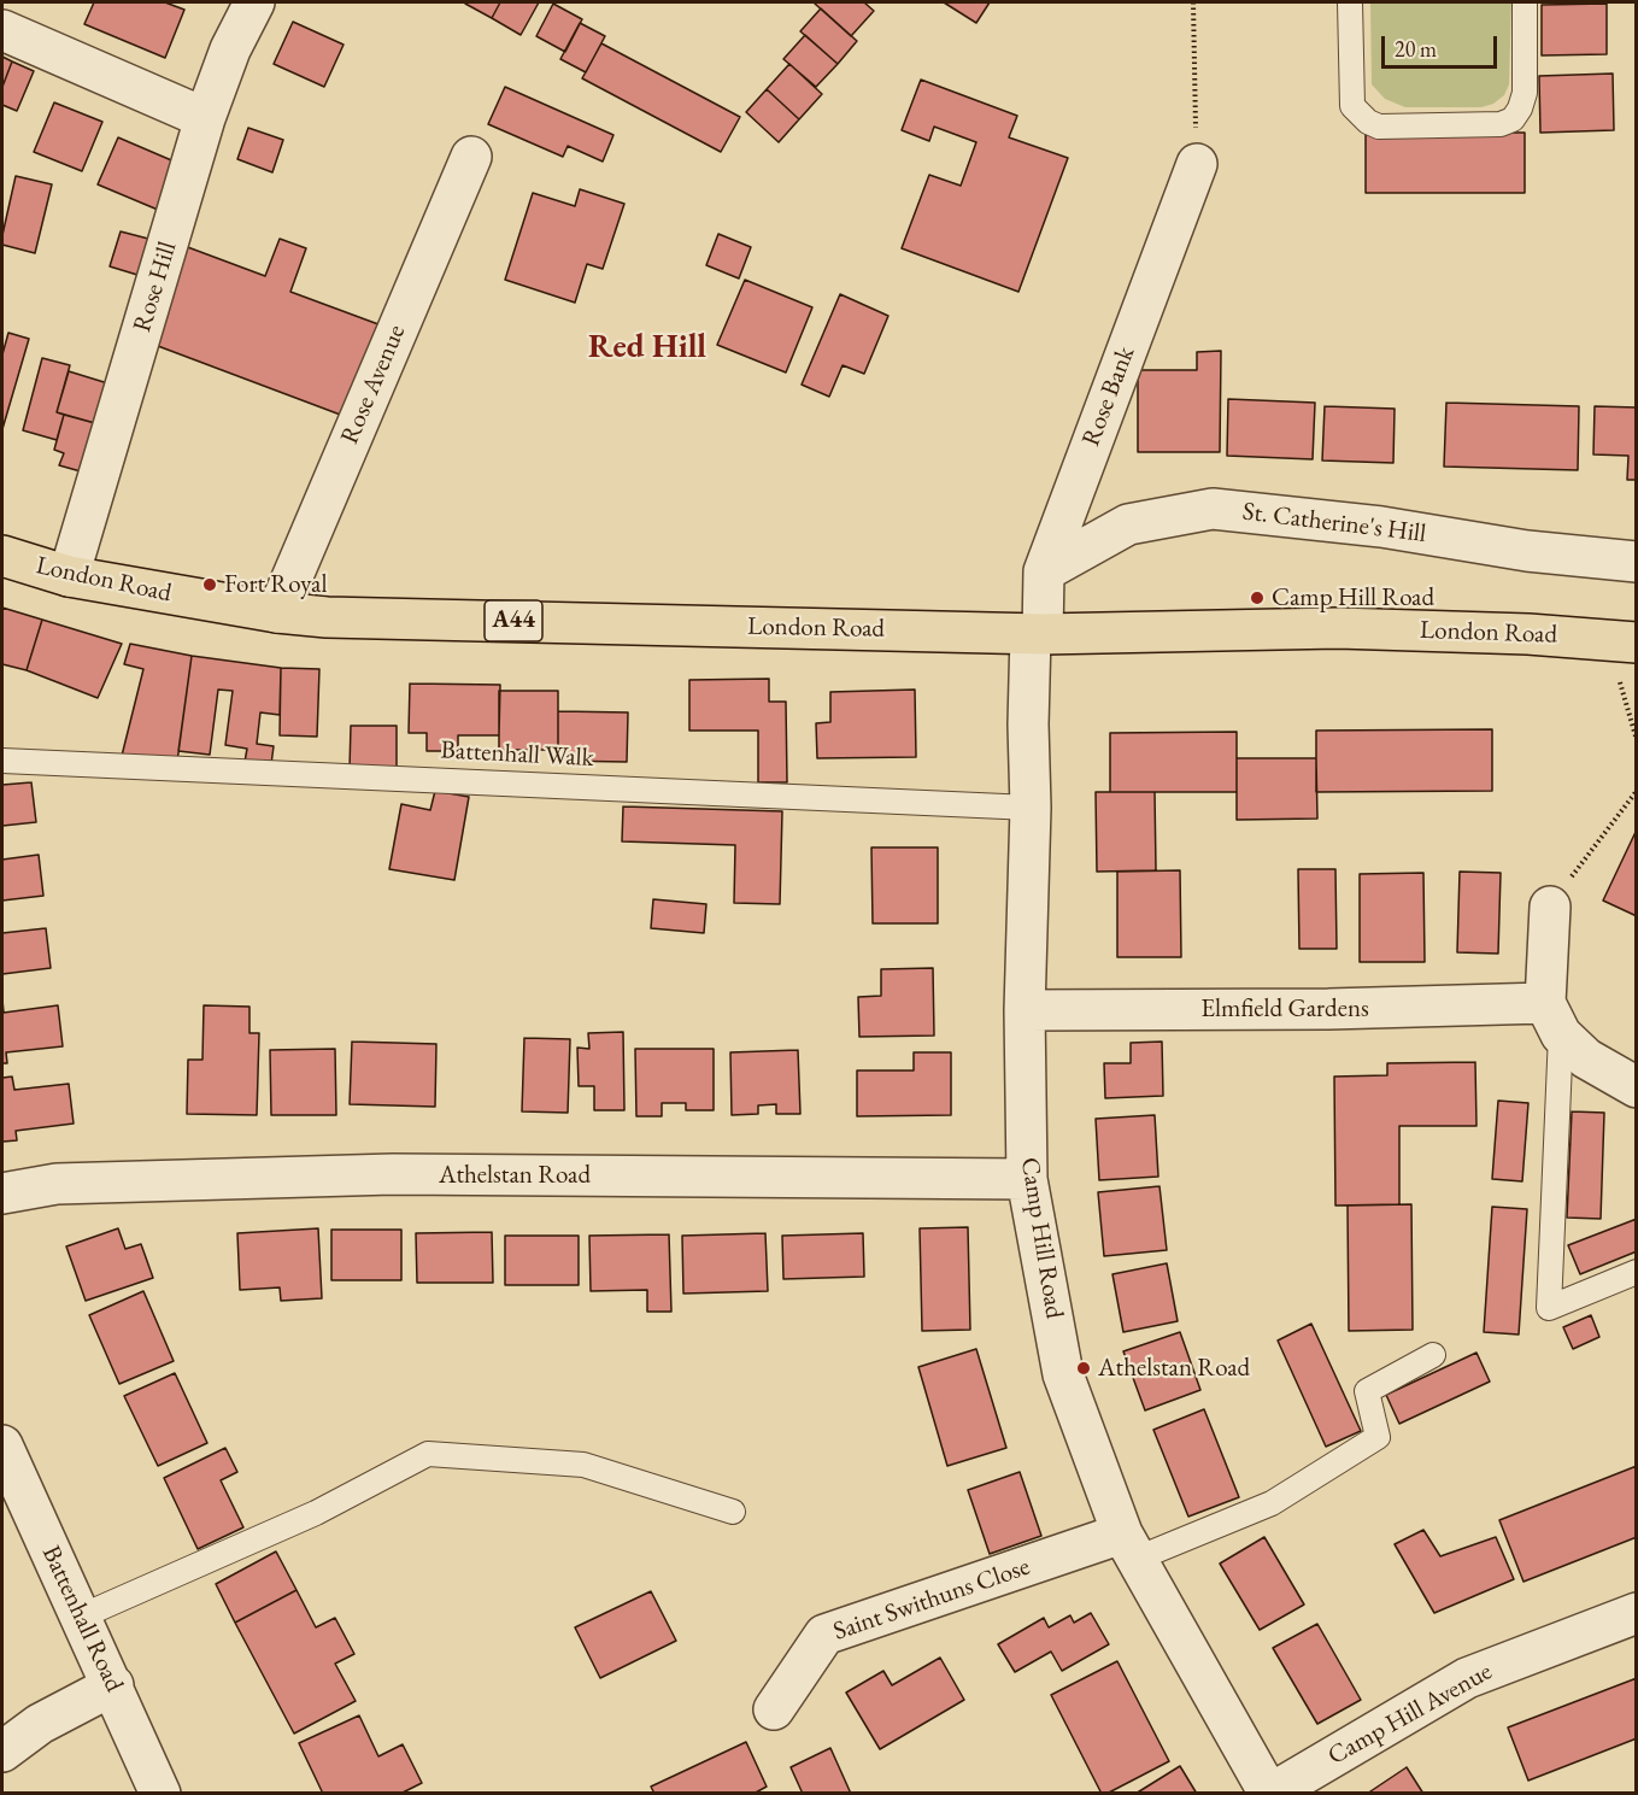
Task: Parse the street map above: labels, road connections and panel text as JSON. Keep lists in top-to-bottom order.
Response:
{
  "streets": {
    "main road": ["London Road", "A44"],
    "street": [
      "Rose Hill",
      "Rose Avenue",
      "Rose Bank",
      "St. Catherine's Hill",
      "Elmfield Gardens",
      "Athelstan Road",
      "Camp Hill Road",
      "Saint Swithuns Close",
      "Battenhall Road",
      "Camp Hill Avenue"
    ],
    "lane": ["Battenhall Walk"]
  },
  "crossings": [
    ["Rose Hill", "London Road"],
    ["Rose Avenue", "London Road"],
    ["Rose Bank", "St. Catherine's Hill"],
    ["Rose Bank", "London Road"],
    ["Rose Bank", "Camp Hill Road"],
    ["London Road", "Camp Hill Road"],
    ["Battenhall Walk", "Camp Hill Road"],
    ["Elmfield Gardens", "Camp Hill Road"],
    ["Athelstan Road", "Camp Hill Road"],
    ["Camp Hill Road", "Saint Swithuns Close"],
    ["Camp Hill Road", "Camp Hill Avenue"]
  ],
  "districts": ["Red Hill"],
  "places": ["Fort Royal", "Camp Hill Road", "Athelstan Road"],
  "scale_bar": "20 m"
}
